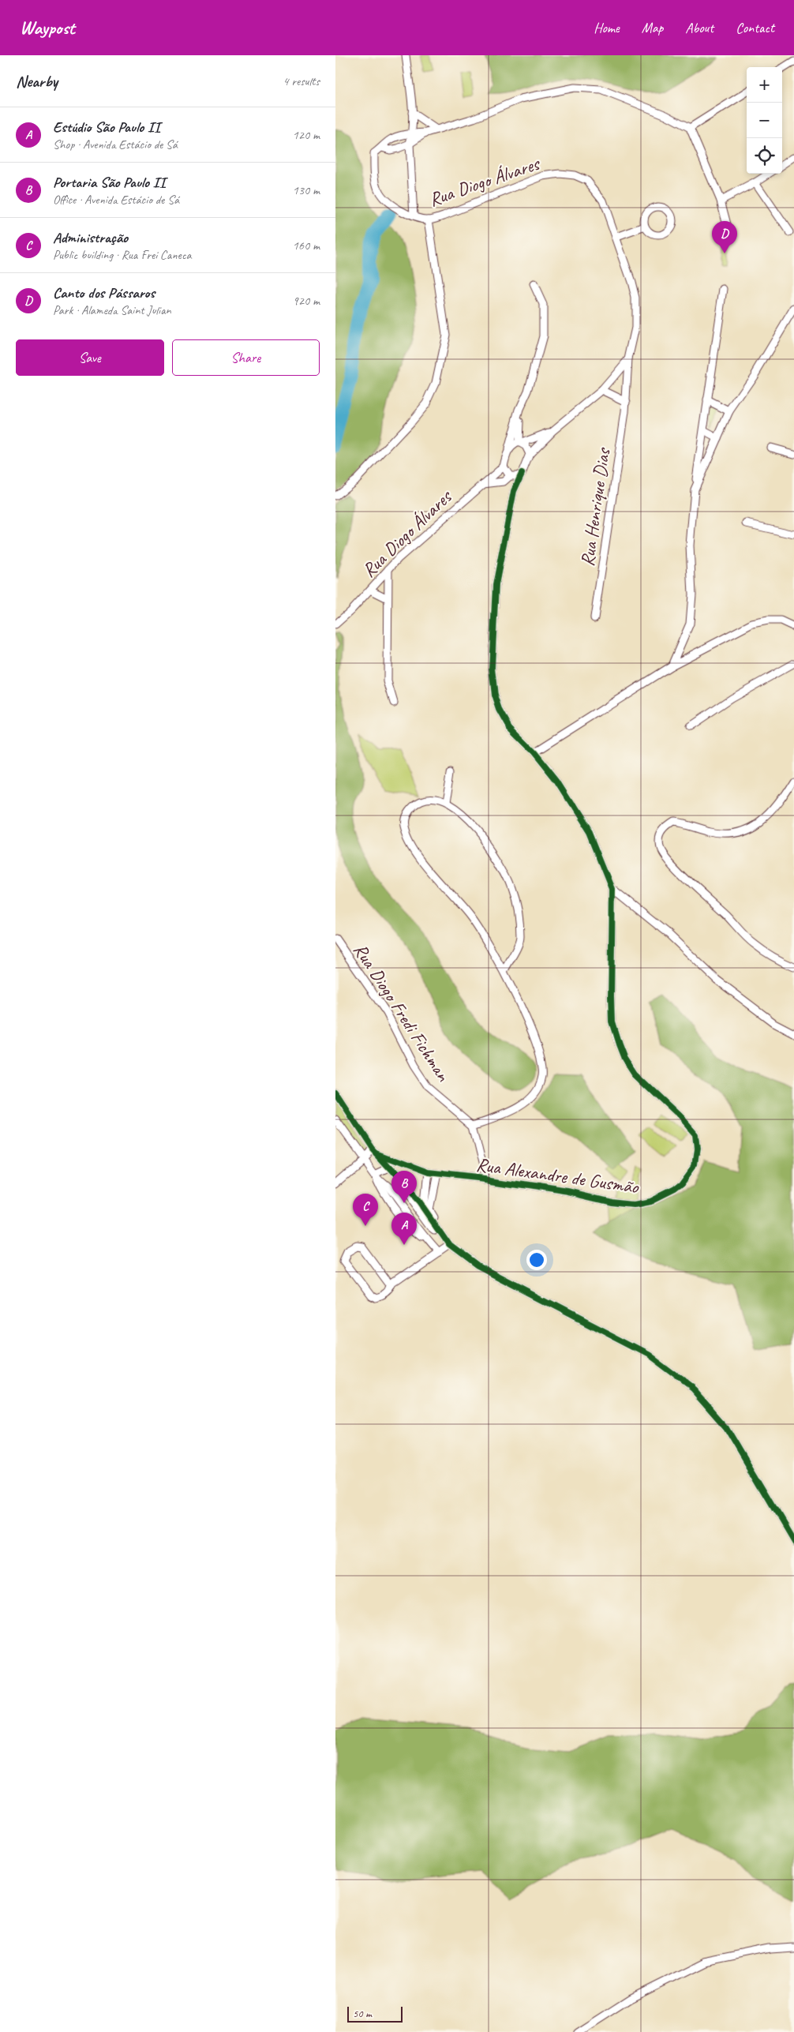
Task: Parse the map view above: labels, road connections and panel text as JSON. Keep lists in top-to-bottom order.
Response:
{
  "streets": {
    "street": [
      "Rua Diogo Álvares",
      "Rua Henrique Dias",
      "Rua Diogo Fredi Fichman",
      "Rua Alexandre de Gusmão"
    ]
  },
  "crossings": [
    ["Rua Diogo Álvares", "Rua Henrique Dias"],
    ["Rua Diogo Álvares", "Rua Alexandre de Gusmão"]
  ],
  "scale_bar": "50 m",
  "page": {
    "header": "Waypost",
    "nav": [
      "Home",
      "Map",
      "About",
      "Contact"
    ],
    "heading": ["Nearby", "4 results"],
    "map_buttons": ["+", "−"],
    "list": [
      {
        "mark": "A",
        "name": "Estúdio São Paulo II",
        "note": "Shop · Avenida Estácio de Sá",
        "value": "120 m"
      },
      {
        "mark": "B",
        "name": "Portaria São Paulo II",
        "note": "Office · Avenida Estácio de Sá",
        "value": "130 m"
      },
      {
        "mark": "C",
        "name": "Administração",
        "note": "Public building · Rua Frei Caneca",
        "value": "160 m"
      },
      {
        "mark": "D",
        "name": "Canto dos Pássaros",
        "note": "Park · Alameda Saint Julian",
        "value": "920 m"
      }
    ],
    "pins": [
      "D",
      "B",
      "C",
      "A"
    ],
    "buttons": ["Save", "Share"],
    "scale": "50 m"
  }
}
